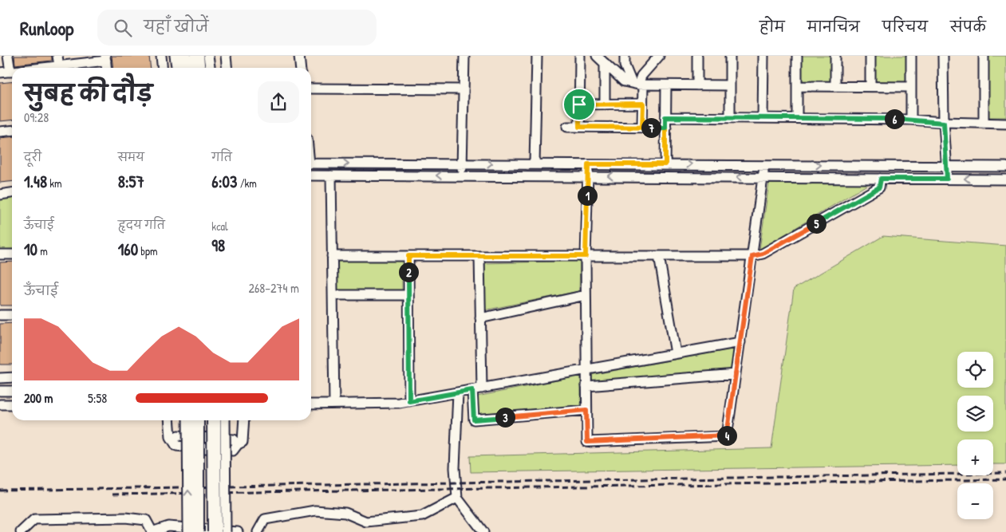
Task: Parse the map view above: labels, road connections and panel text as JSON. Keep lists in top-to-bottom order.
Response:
{
  "page": {
    "header": "Runloop",
    "search": "यहाँ खोजें",
    "nav": [
      "होम",
      "मानचित्र",
      "परिचय",
      "संपर्क"
    ],
    "heading": ["सुबह की दौड़", "09:28"],
    "pins": [
      "6",
      "7",
      "1",
      "5",
      "2",
      "3",
      "4"
    ],
    "stats": [
      ["दूरी", "1.48 km"],
      ["समय", "8:57"],
      ["गति", "6:03 /km"],
      ["ऊँचाई", "10 m"],
      ["हृदय गति", "160 bpm"],
      ["kcal", "98"]
    ],
    "chart": ["ऊँचाई", "268–274 m"],
    "map_buttons": ["+", "−"],
    "list": [
      {
        "name": "200 m",
        "note": "5:58"
      }
    ]
  }
}
